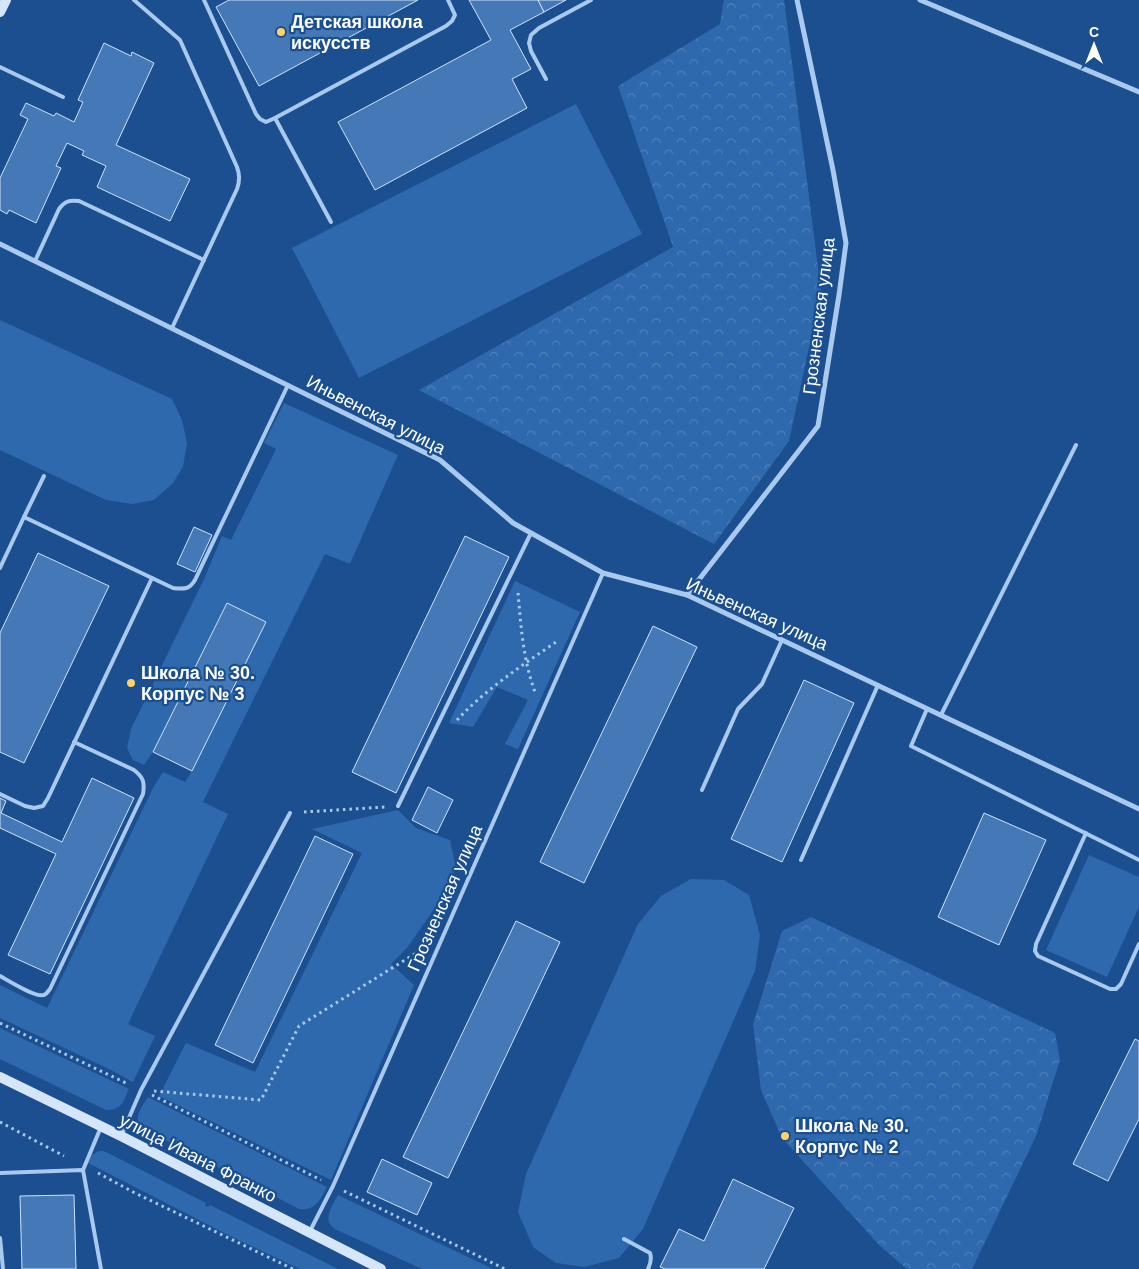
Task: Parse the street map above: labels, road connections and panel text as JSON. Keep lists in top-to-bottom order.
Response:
{
  "streets": {
    "street": ["Грозненская улица", "Иньвенская улица", "улица Ивана Франко"]
  },
  "crossings": [
    ["Грозненская улица", "Иньвенская улица"],
    ["Грозненская улица", "улица Ивана Франко"]
  ],
  "places": ["Детская школа искусств", "Школа № 30. Корпус № 3", "Школа № 30. Корпус № 2"],
  "north": "top"
}
